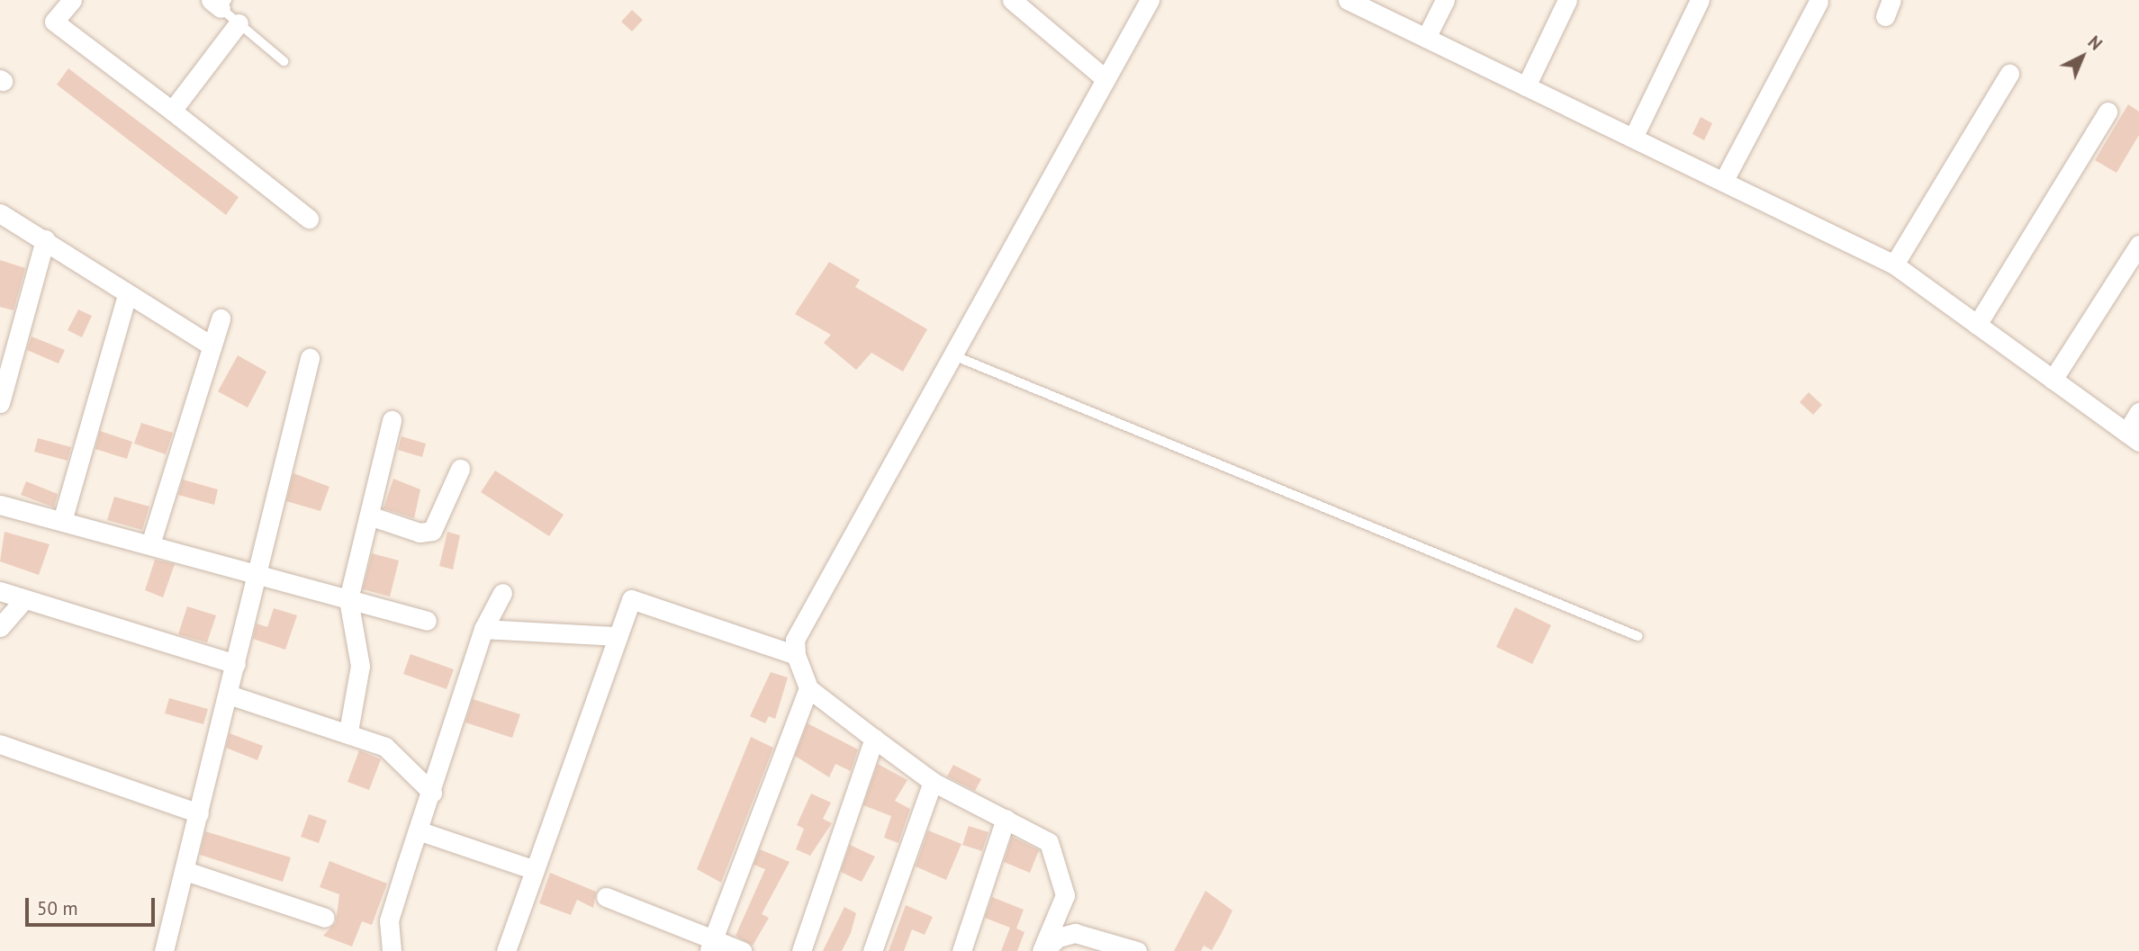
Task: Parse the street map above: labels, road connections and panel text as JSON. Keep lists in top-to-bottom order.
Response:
{
  "scale_bar": "50 m",
  "north": "top right"
}
